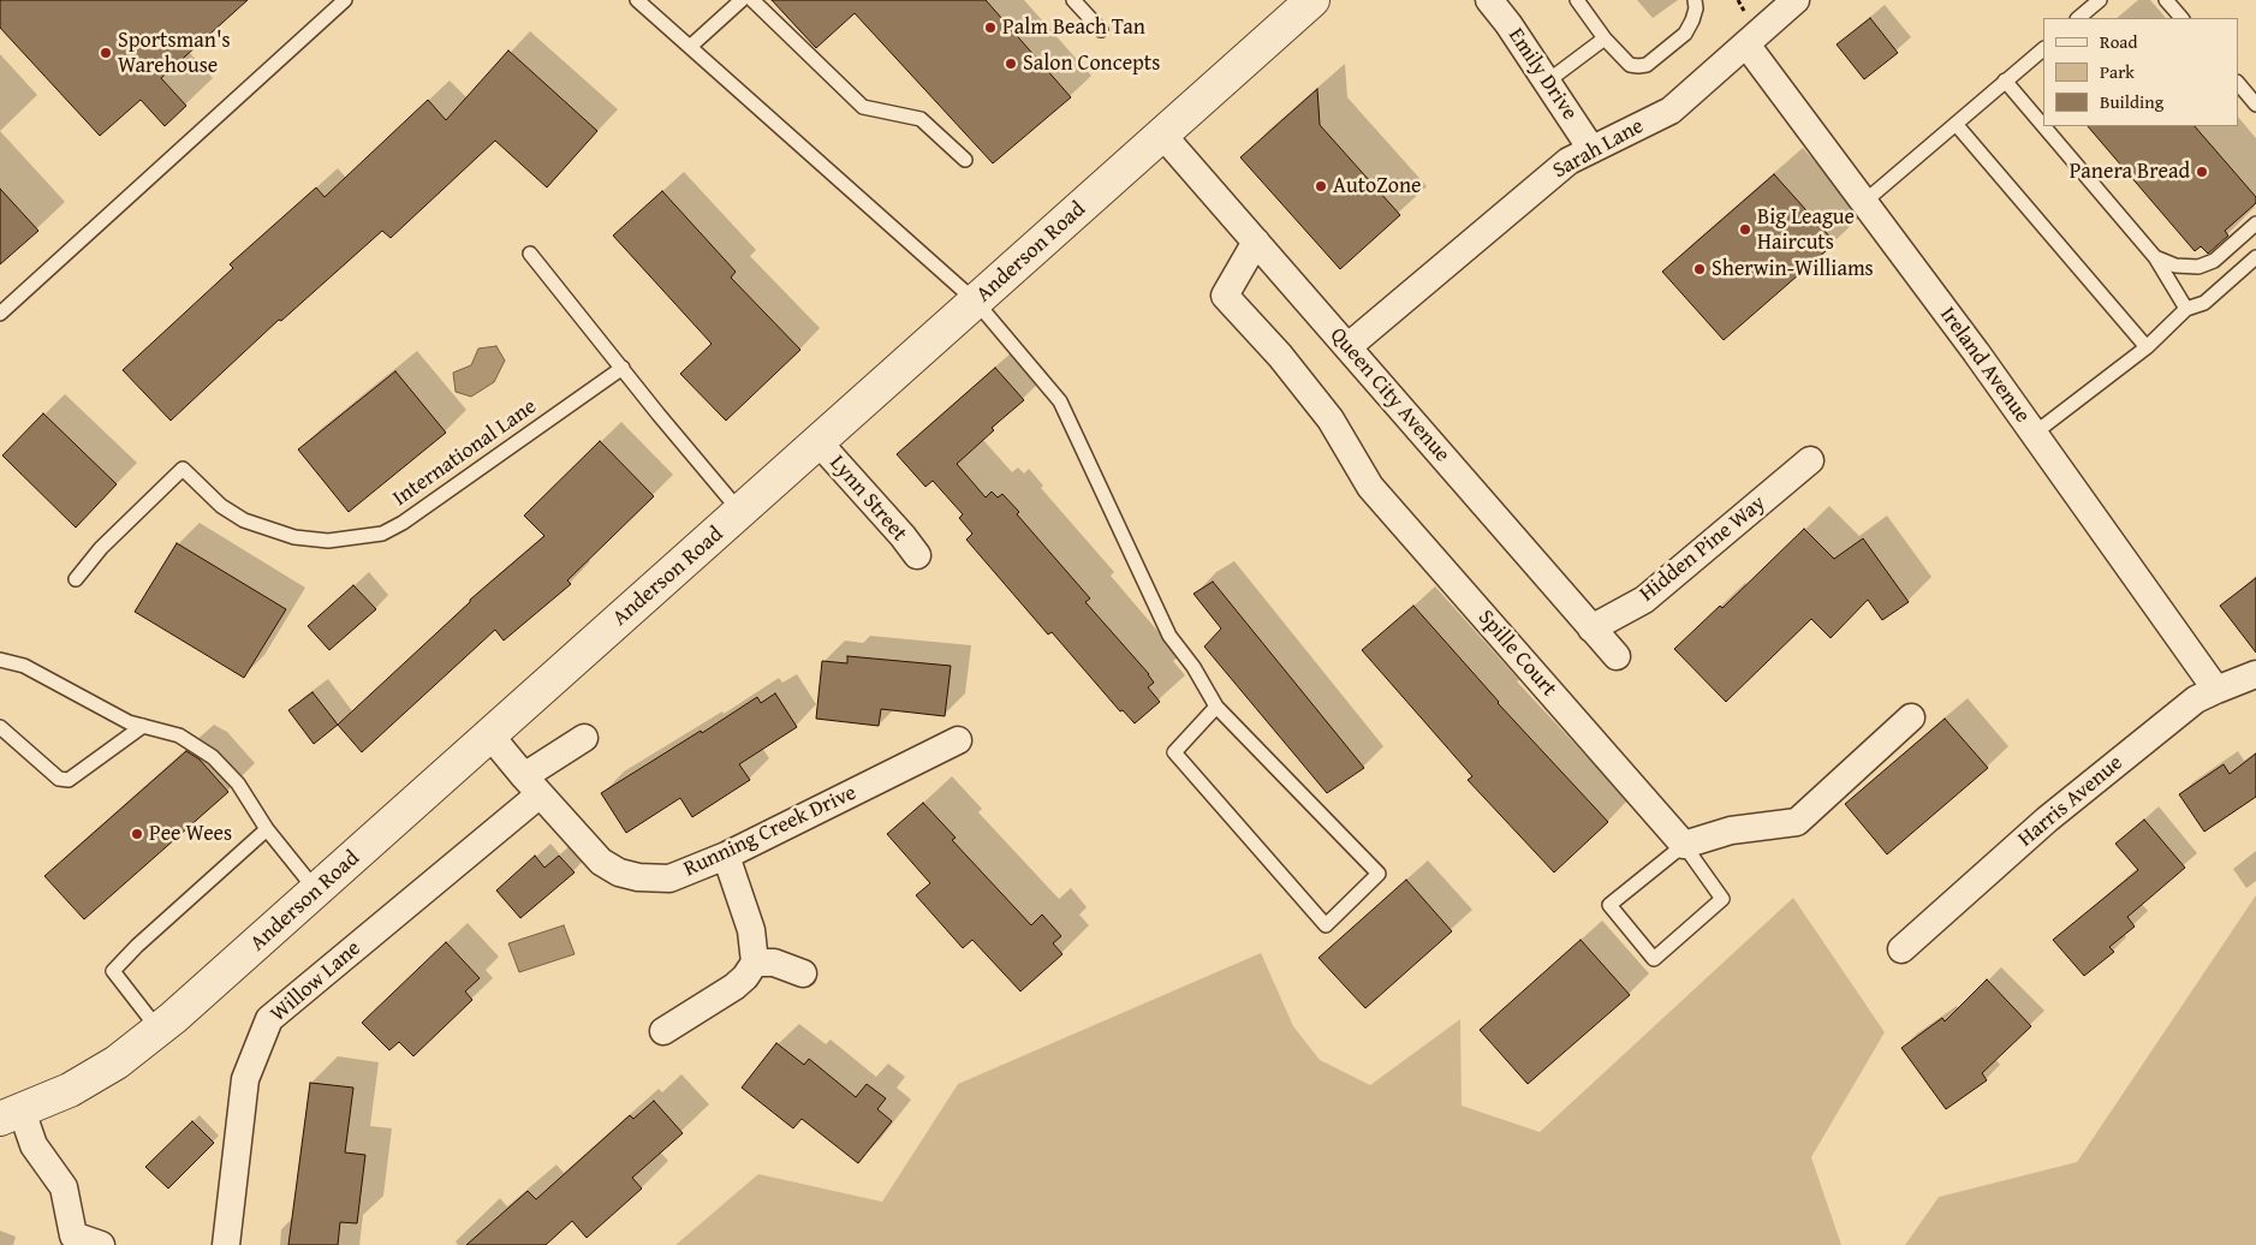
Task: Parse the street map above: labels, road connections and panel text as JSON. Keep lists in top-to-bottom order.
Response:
{
  "streets": {
    "street": [
      "Emily Drive",
      "Sarah Lane",
      "Anderson Road",
      "Ireland Avenue",
      "Queen City Avenue",
      "Lynn Street",
      "Hidden Pine Way",
      "Spille Court",
      "Harris Avenue",
      "Running Creek Drive",
      "Willow Lane"
    ],
    "lane": ["International Lane"]
  },
  "crossings": [
    ["Emily Drive", "Sarah Lane"],
    ["Sarah Lane", "Ireland Avenue"],
    ["Sarah Lane", "Queen City Avenue"],
    ["Anderson Road", "Queen City Avenue"],
    ["Anderson Road", "Lynn Street"],
    ["Anderson Road", "Running Creek Drive"],
    ["Ireland Avenue", "Harris Avenue"],
    ["Queen City Avenue", "Hidden Pine Way"],
    ["Queen City Avenue", "Spille Court"],
    ["Running Creek Drive", "Willow Lane"]
  ],
  "places": [
    "Palm Beach Tan",
    "Sportsman's Warehouse",
    "Salon Concepts",
    "Panera Bread",
    "AutoZone",
    "Big League Haircuts",
    "Sherwin-Williams",
    "Pee Wees"
  ],
  "legend": ["Road", "Park", "Building"]
}
